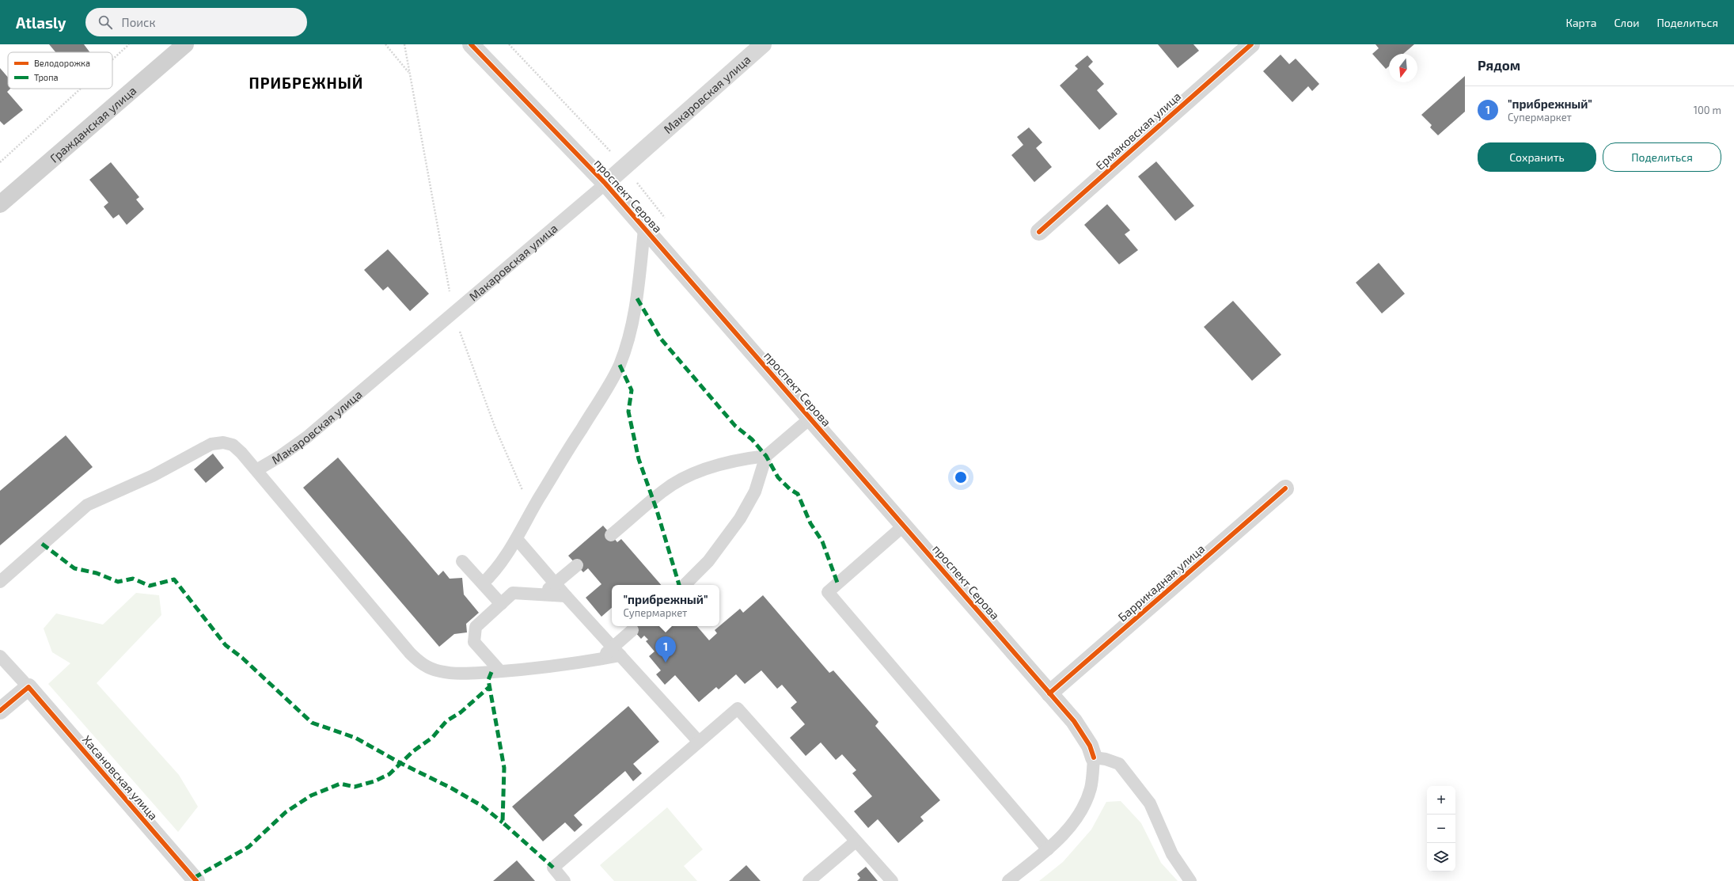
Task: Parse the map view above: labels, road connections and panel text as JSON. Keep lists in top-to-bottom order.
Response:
{
  "streets": {
    "street": [
      "Макаровская улица",
      "Гражданская улица",
      "Ермаковская улица",
      "проспект Серова",
      "Баррикадная улица",
      "Хасановская улица"
    ]
  },
  "crossings": [
    ["Макаровская улица", "проспект Серова"],
    ["проспект Серова", "Баррикадная улица"]
  ],
  "districts": ["ПРИБРЕЖНЫЙ"],
  "legend": ["Велодорожка", "Тропа"],
  "north": "bottom",
  "page": {
    "header": "Atlasly",
    "search": "Поиск",
    "nav": ["Карта", "Слои", "Поделиться"],
    "heading": "Рядом",
    "list": [
      {
        "mark": "1",
        "name": "\"прибрежный\"",
        "note": "Супермаркет",
        "value": "100 m"
      }
    ],
    "buttons": ["Сохранить", "Поделиться"],
    "popup": ["\"прибрежный\"", "Супермаркет"],
    "pins": "1",
    "map_buttons": ["+", "−"]
  }
}
